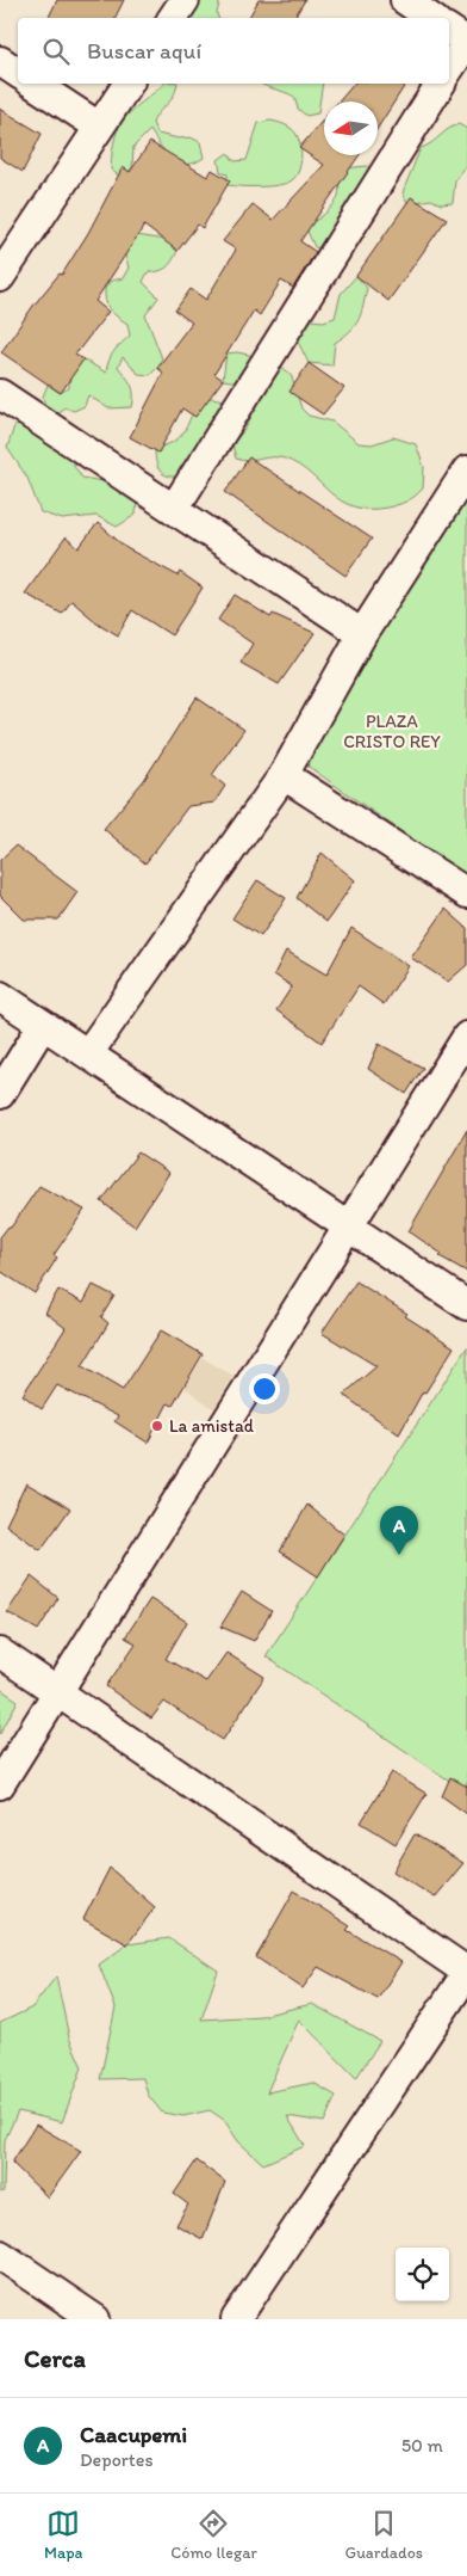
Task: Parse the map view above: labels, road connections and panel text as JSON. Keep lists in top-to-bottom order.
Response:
{
  "parks": ["PLAZA CRISTO REY"],
  "places": ["La amistad"],
  "north": "left",
  "page": {
    "search": "Buscar aquí",
    "pins": "A",
    "heading": "Cerca",
    "list": [
      {
        "mark": "A",
        "name": "Caacupemi",
        "note": "Deportes",
        "value": "50 m"
      }
    ],
    "nav": ["Mapa", "Cómo llegar", "Guardados"]
  }
}
